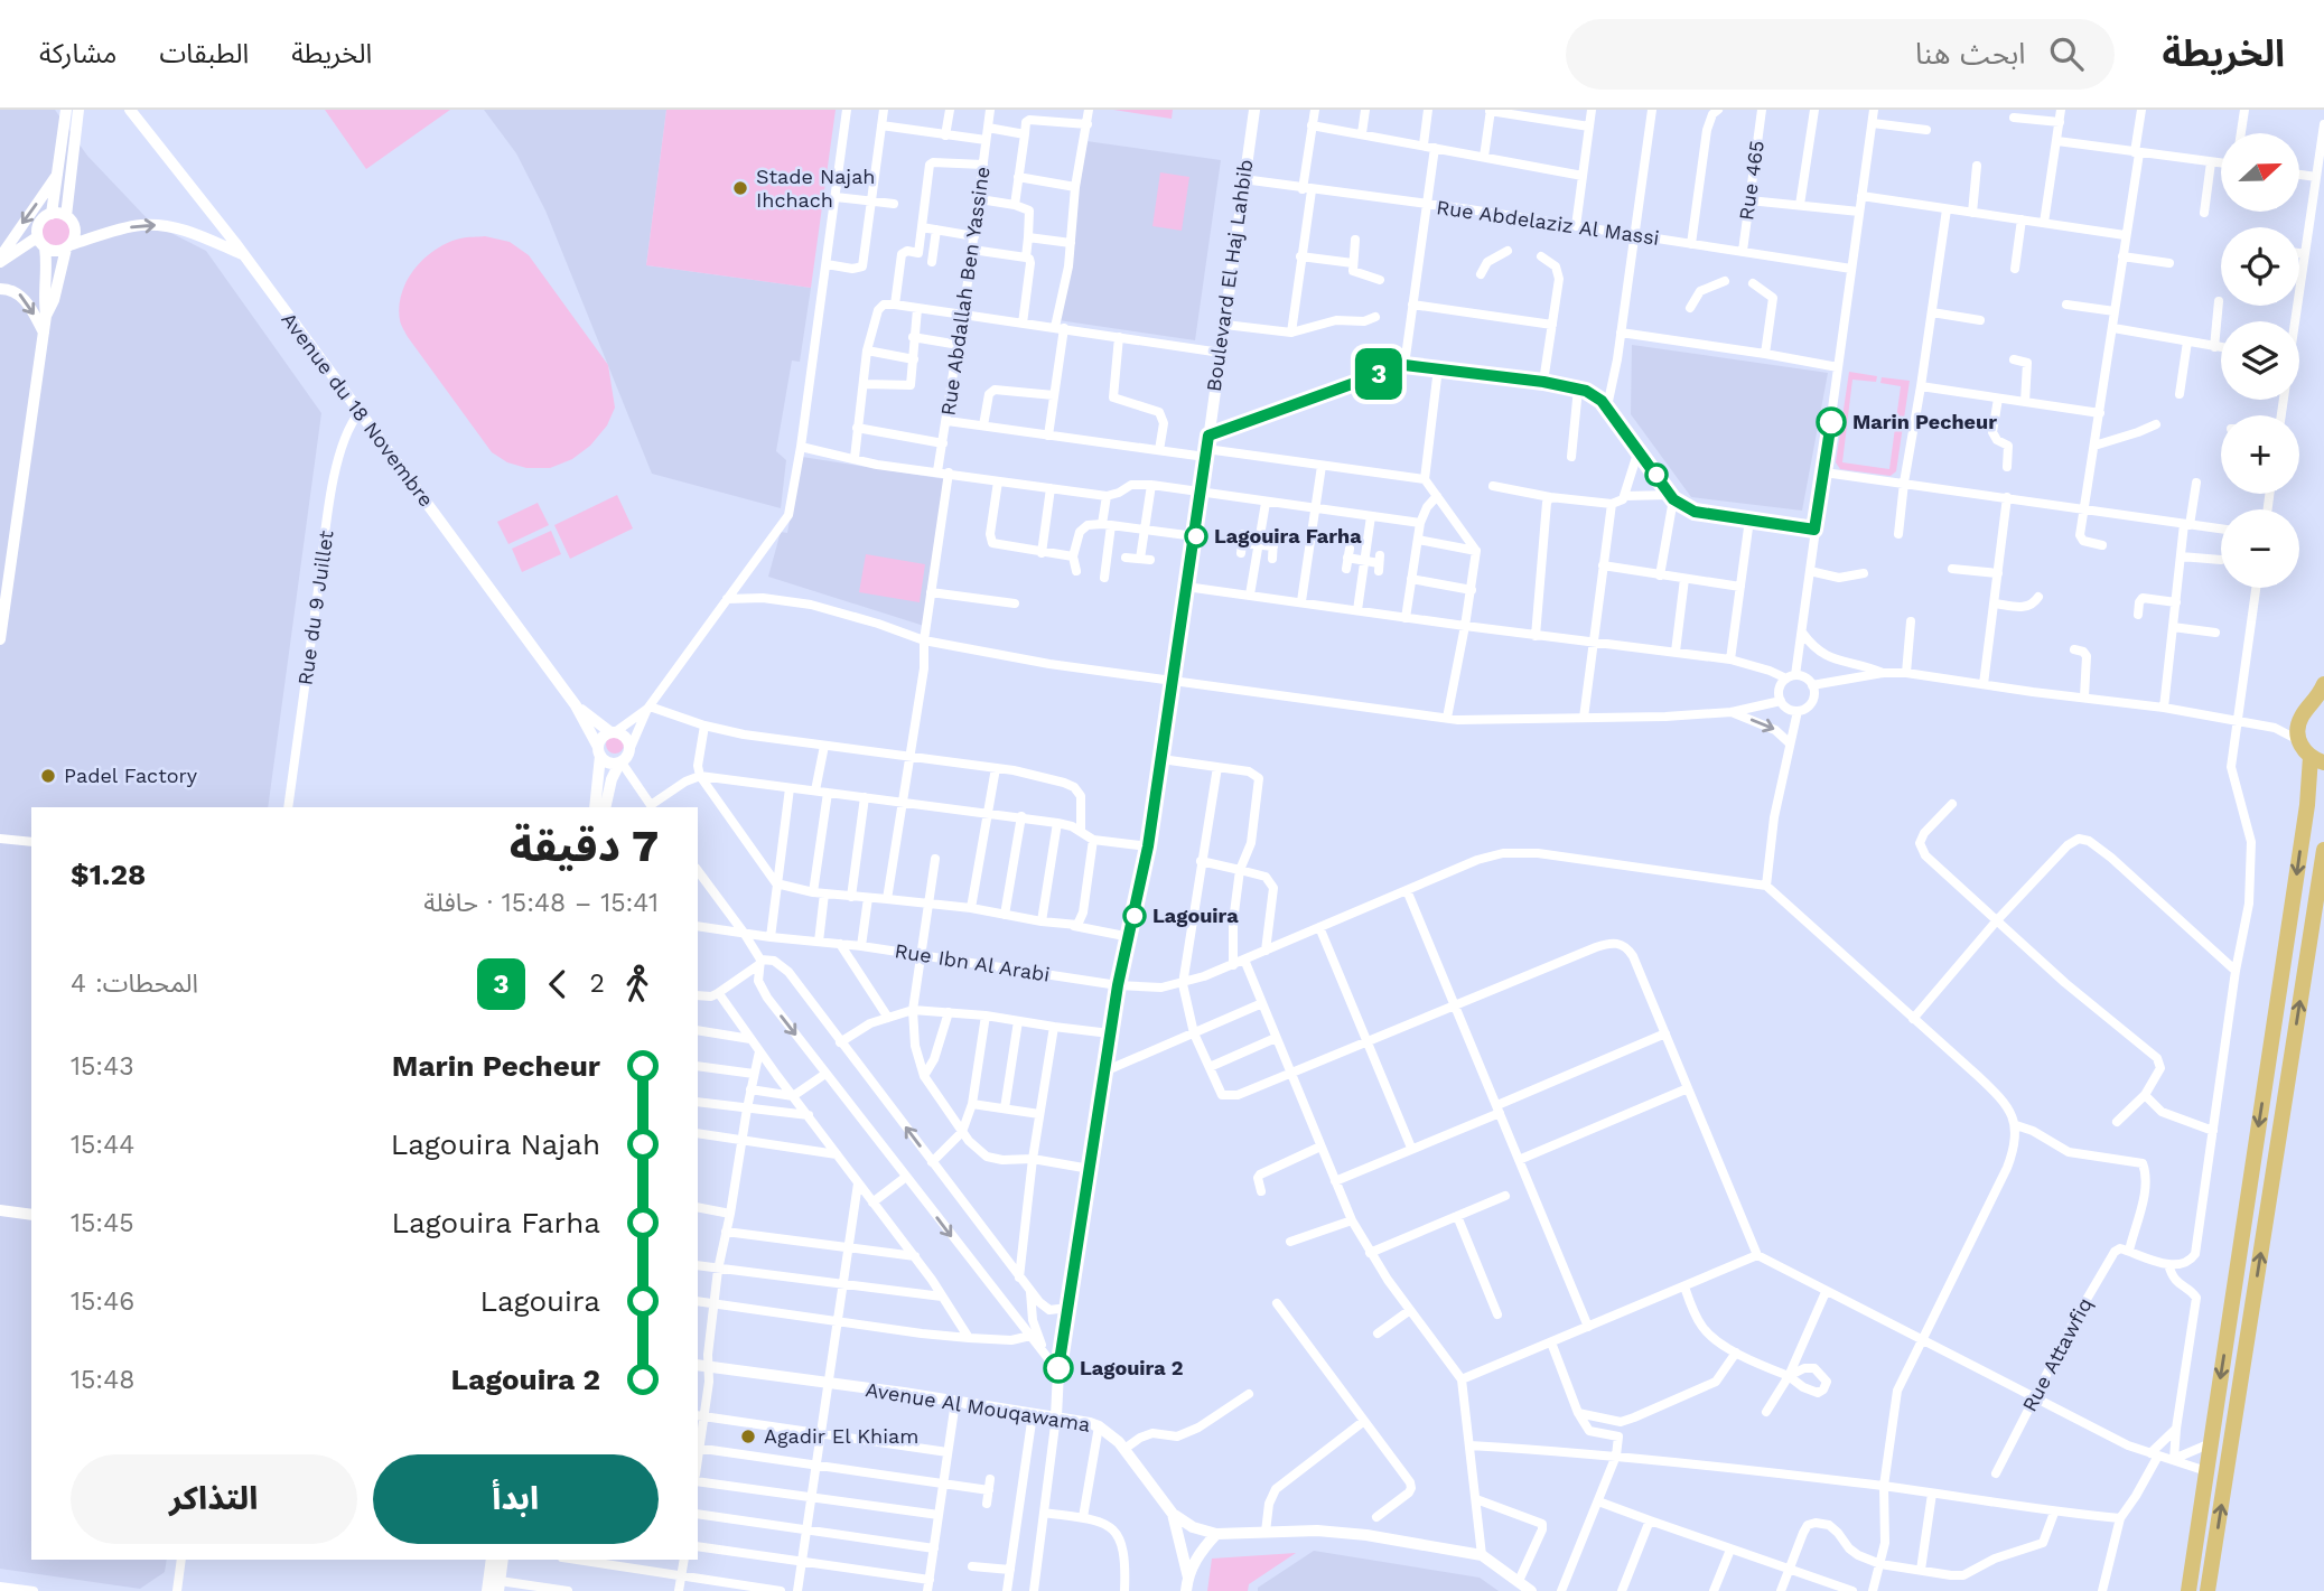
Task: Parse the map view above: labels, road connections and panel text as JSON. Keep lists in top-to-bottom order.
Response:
{
  "streets": {
    "street": [
      "Rue 465",
      "Rue Abdelaziz Al Massi",
      "Boulevard El Haj Lahbib",
      "Rue Abdallah Ben Yassine",
      "Avenue du 18 Novembre",
      "Rue du 9 Juillet",
      "Rue Ibn Al Arabi",
      "Rue Attawfiq",
      "Avenue Al Mouqawama"
    ]
  },
  "crossings": [
    ["Rue 465", "Rue Abdelaziz Al Massi"],
    ["Rue Abdelaziz Al Massi", "Boulevard El Haj Lahbib"],
    ["Boulevard El Haj Lahbib", "Rue Ibn Al Arabi"],
    ["Boulevard El Haj Lahbib", "Avenue Al Mouqawama"],
    ["Avenue du 18 Novembre", "Rue du 9 Juillet"]
  ],
  "places": [
    "Stade Najah Ihchach",
    "Marin Pecheur",
    "Lagouira Farha",
    "Padel Factory",
    "Lagouira",
    "Lagouira 2",
    "Agadir El Khiam"
  ],
  "lines": ["bus line 3"],
  "north": "right",
  "page": {
    "header": "الخريطة",
    "search": "ابحث هنا",
    "nav": ["الخريطة", "الطبقات", "مشاركة"],
    "on_map": "3",
    "map_buttons": ["+", "−"],
    "heading": ["7 دقيقة", "15:41 – 15:48 · حافلة", "$1.28"],
    "legs": ["2", "3", "المحطات: 4"],
    "list": [
      {
        "name": "Marin Pecheur",
        "value": "15:43"
      },
      {
        "name": "Lagouira Najah",
        "value": "15:44"
      },
      {
        "name": "Lagouira Farha",
        "value": "15:45"
      },
      {
        "name": "Lagouira",
        "value": "15:46"
      },
      {
        "name": "Lagouira 2",
        "value": "15:48"
      }
    ],
    "buttons": ["ابدأ", "التذاكر"]
  }
}
